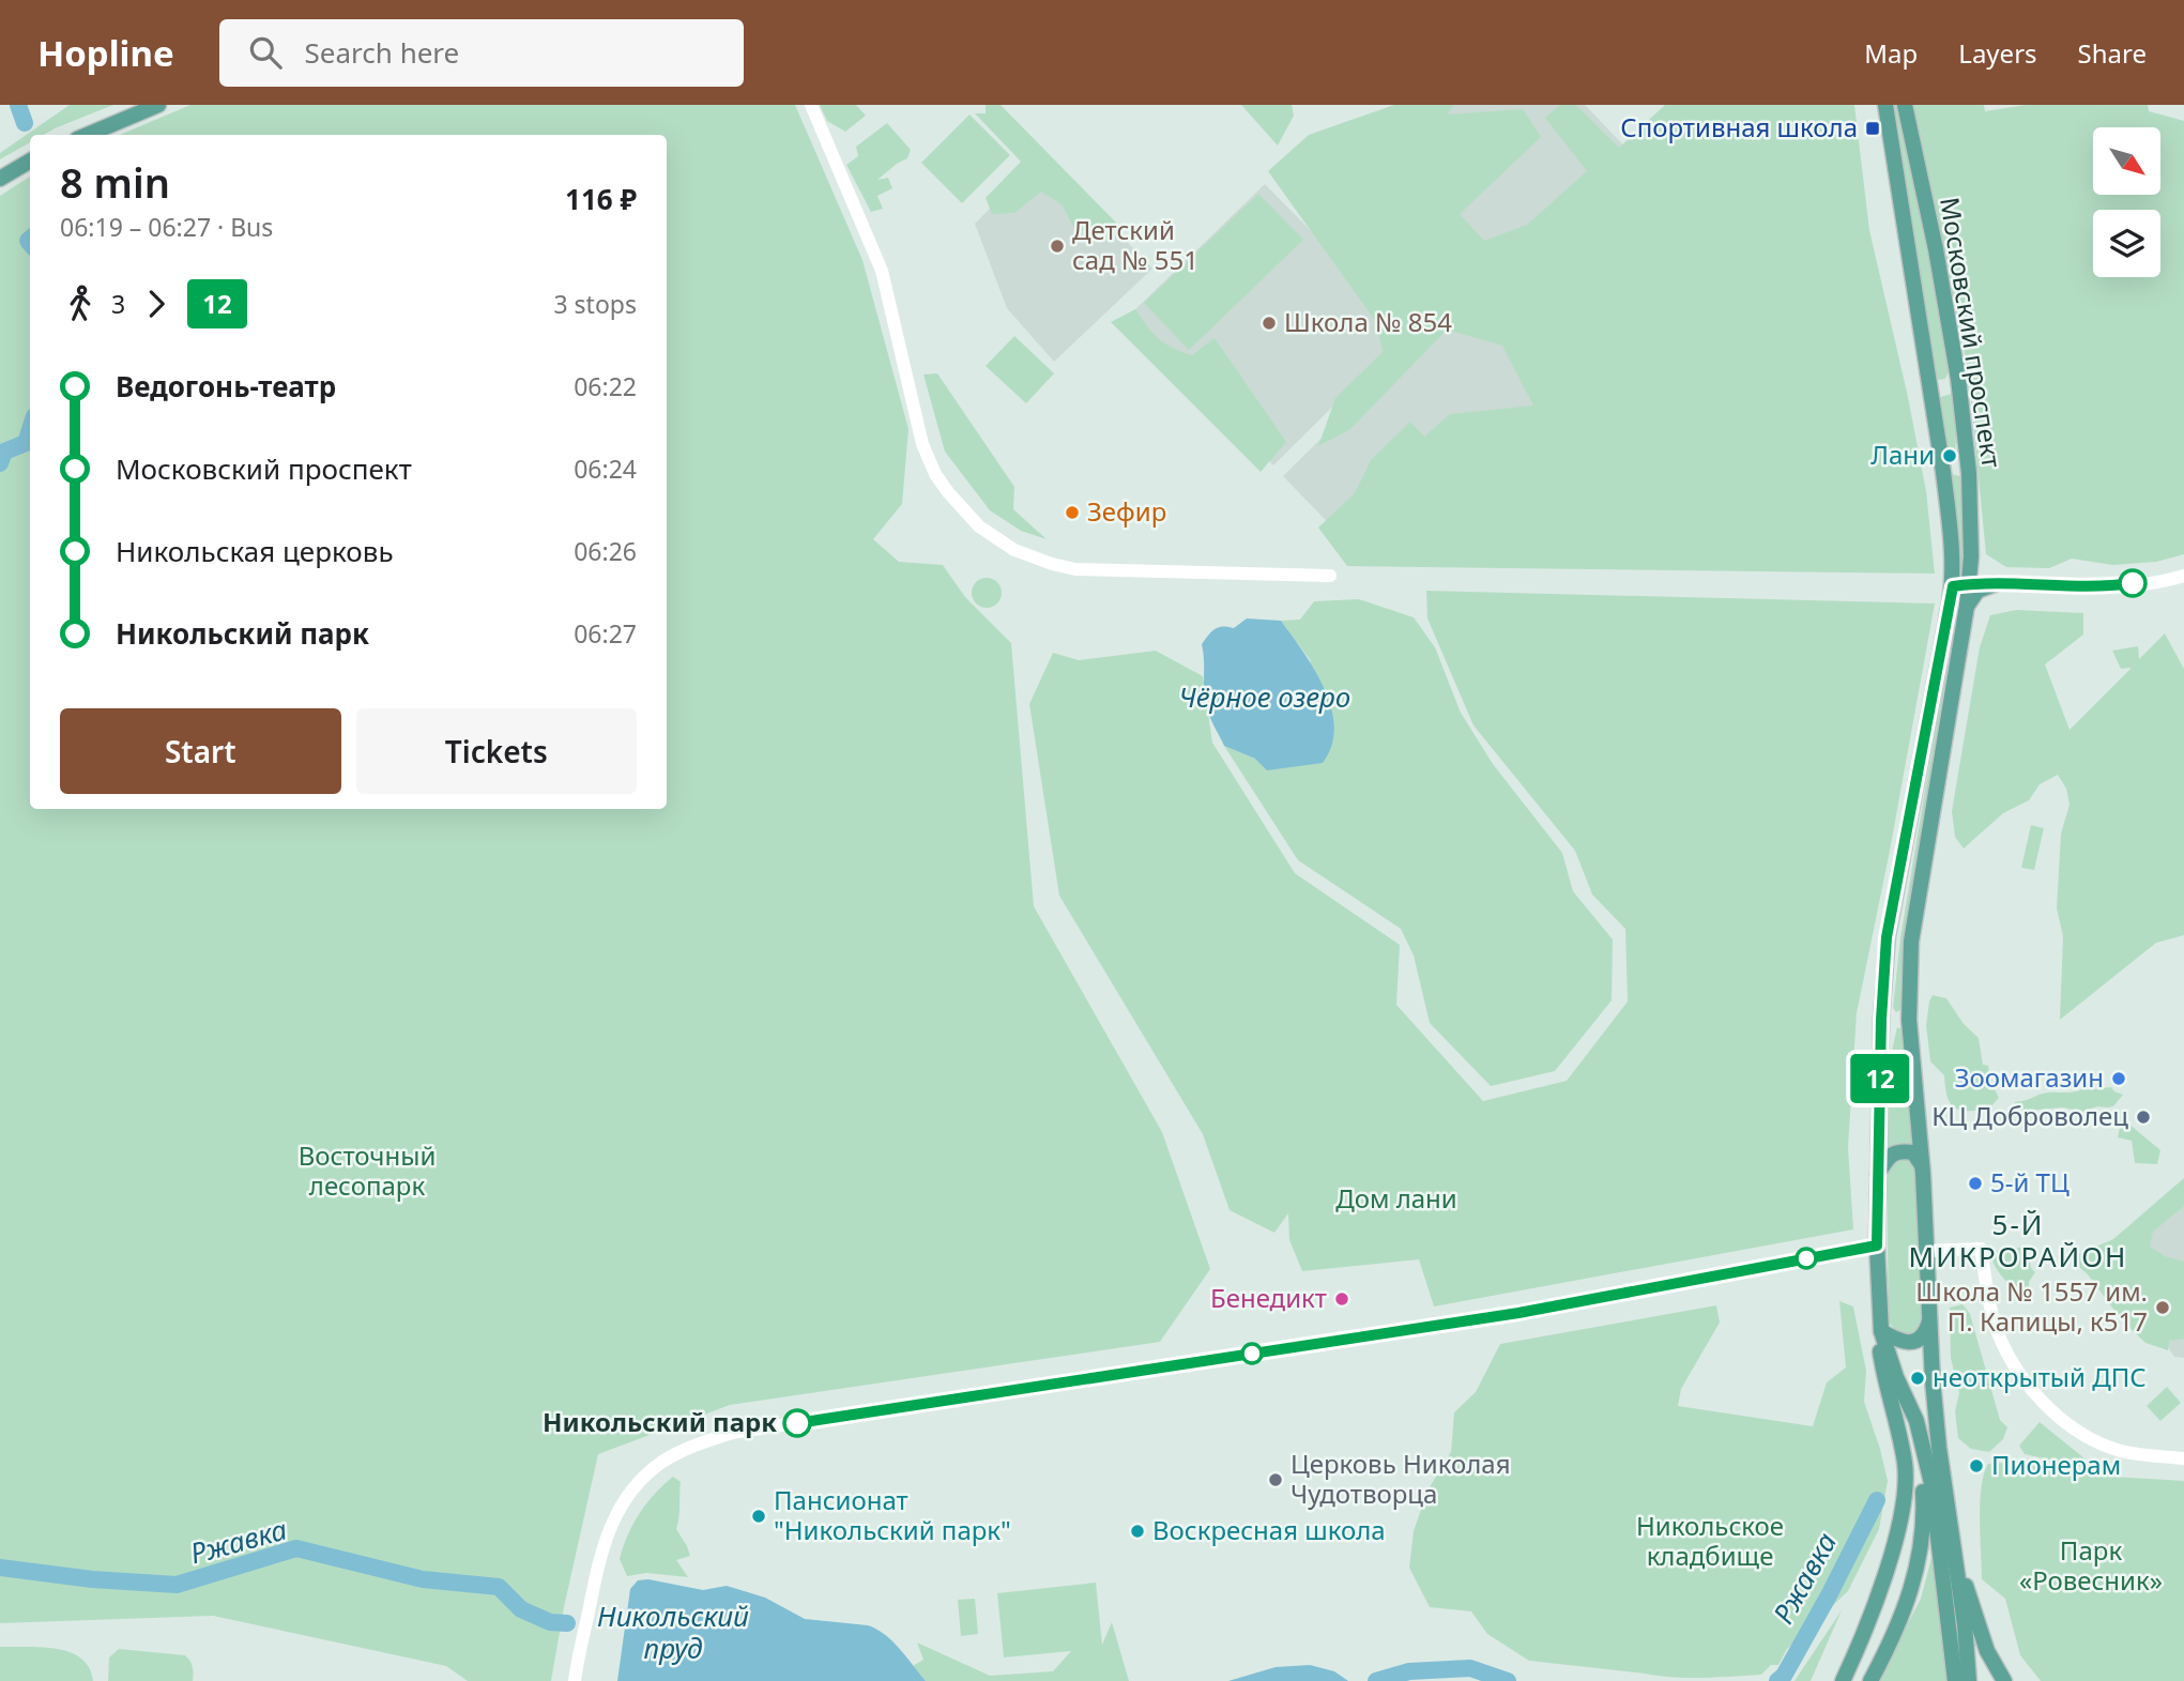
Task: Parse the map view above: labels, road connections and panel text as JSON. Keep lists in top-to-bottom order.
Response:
{
  "streets": {
    "main road": ["Московский проспект"]
  },
  "districts": ["5-Й МИКРОРАЙОН"],
  "water": ["Чёрное озеро", "Ржавка", "Никольский пруд"],
  "parks": [
    "Восточный лесопарк",
    "Дом лани",
    "Никольское кладбище",
    "Парк «Ровесник»"
  ],
  "places": {
    "transit": ["Спортивная школа"],
    "other": [
      "Детский сад № 551",
      "Школа № 854",
      "Лани",
      "Зефир",
      "Зоомагазин",
      "КЦ Доброволец",
      "5-й ТЦ",
      "Бенедикт",
      "Школа № 1557 им. П. Капицы, к517",
      "неоткрытый ДПС",
      "Никольский парк",
      "Пионерам",
      "Церковь Николая Чудотворца",
      "Пансионат \"Никольский парк\"",
      "Воскресная школа"
    ]
  },
  "lines": ["bus line 12"],
  "north": "bottom right",
  "page": {
    "header": "Hopline",
    "search": "Search here",
    "nav": ["Map", "Layers", "Share"],
    "on_map": "12",
    "heading": ["8 min", "06:19 – 06:27 · Bus", "116 ₽"],
    "legs": ["3", "12", "3 stops"],
    "list": [
      {
        "name": "Ведогонь-театр",
        "value": "06:22"
      },
      {
        "name": "Московский проспект",
        "value": "06:24"
      },
      {
        "name": "Никольская церковь",
        "value": "06:26"
      },
      {
        "name": "Никольский парк",
        "value": "06:27"
      }
    ],
    "buttons": ["Start", "Tickets"]
  }
}
